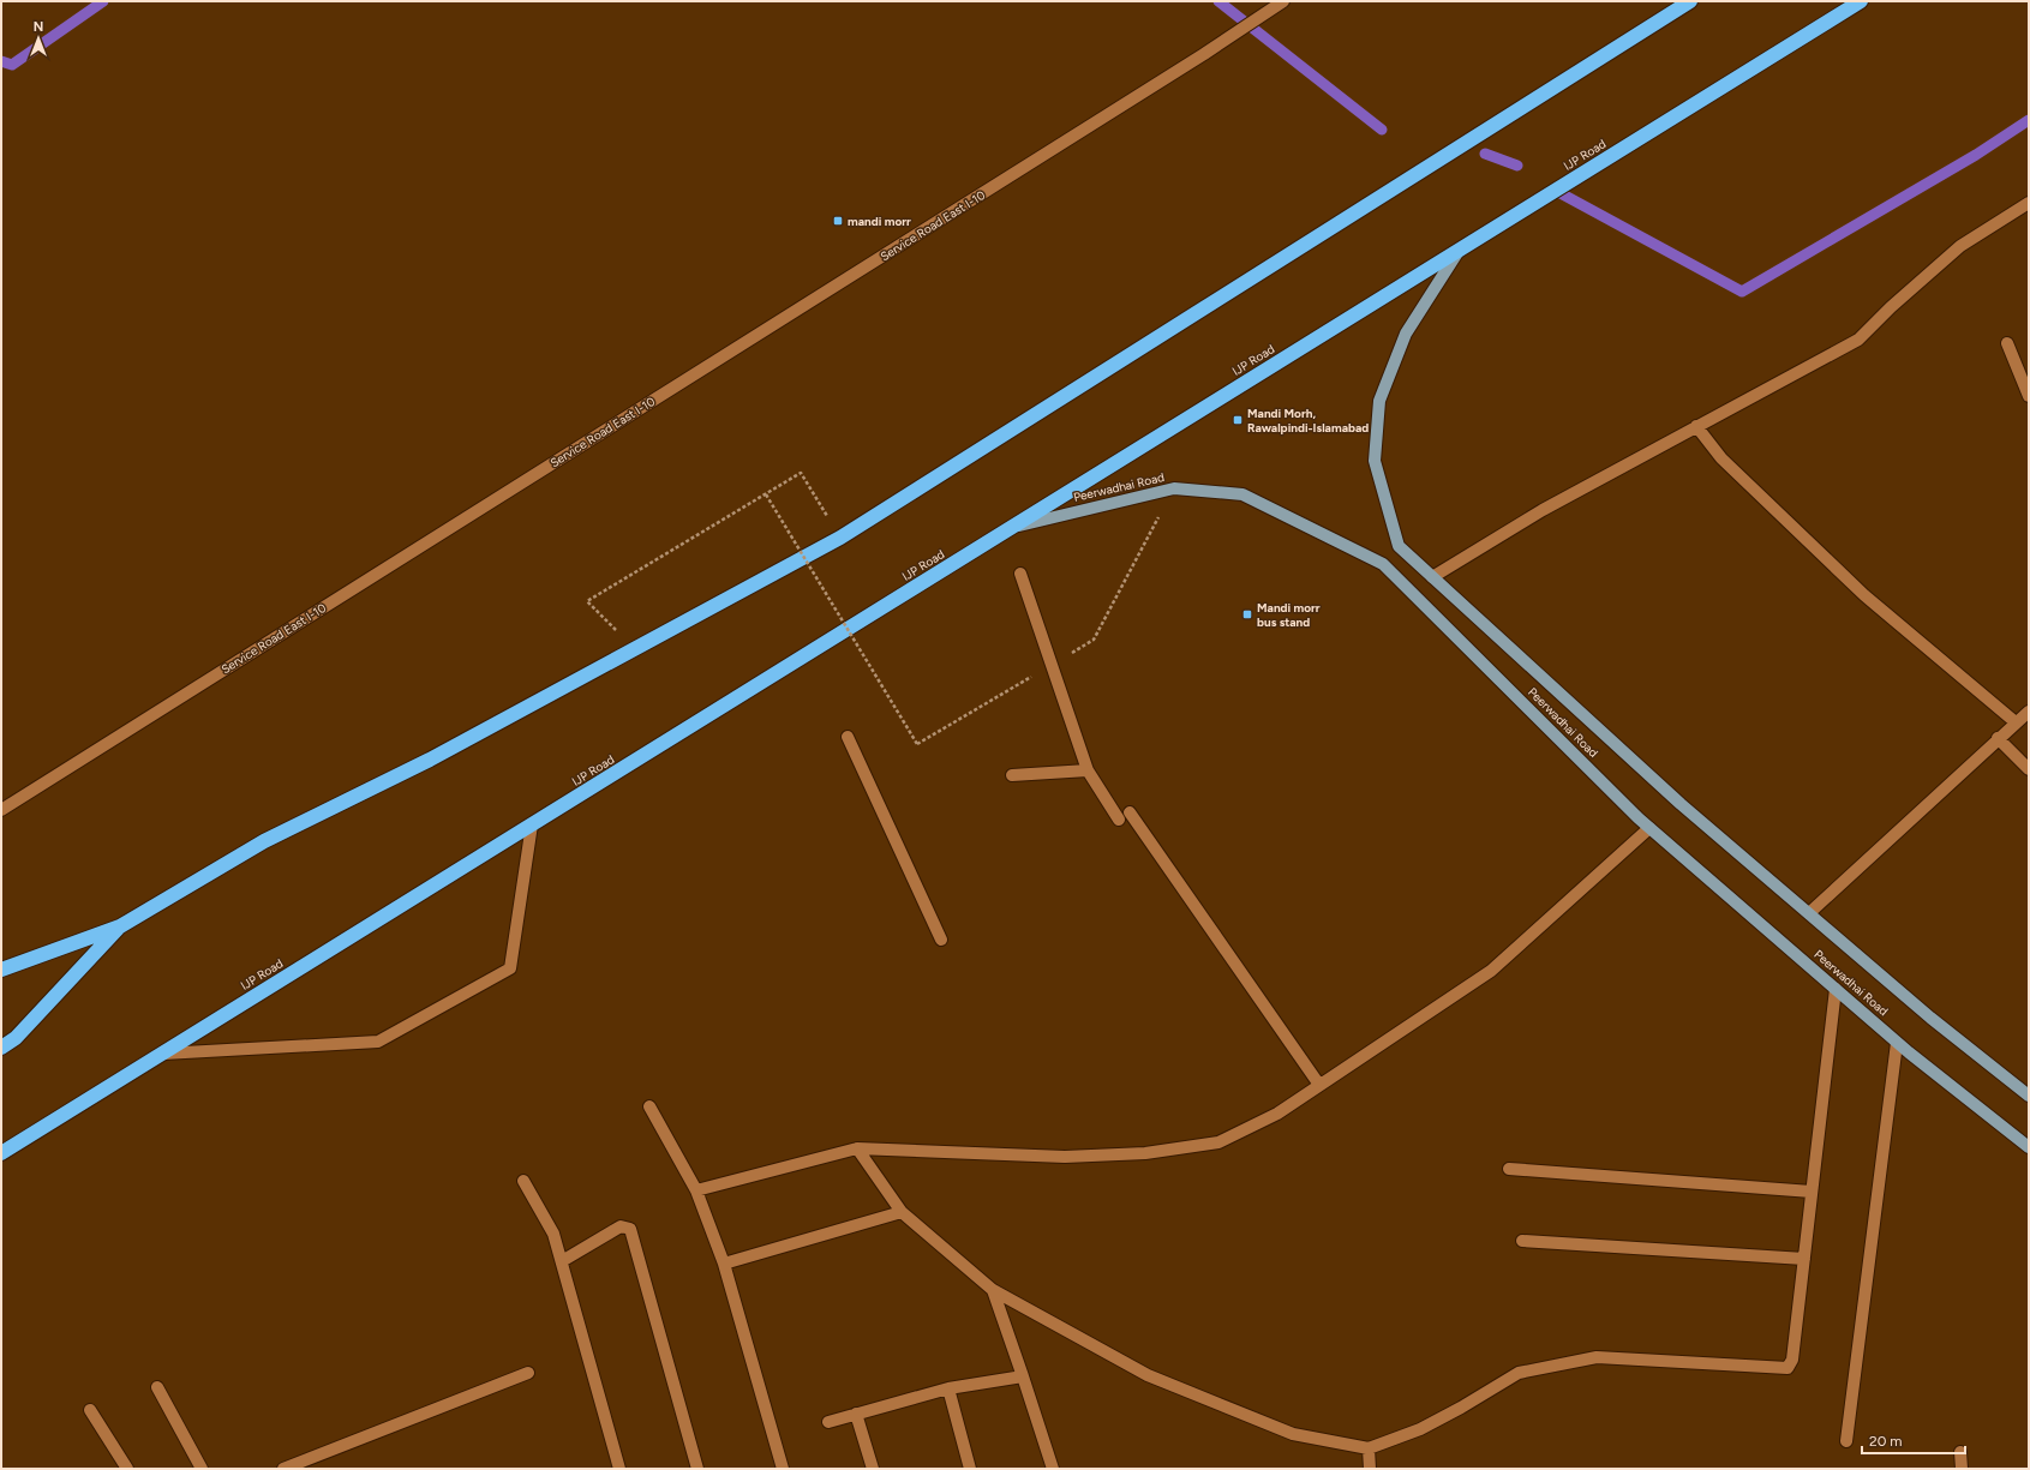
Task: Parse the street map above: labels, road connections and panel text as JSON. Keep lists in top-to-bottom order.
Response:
{
  "streets": {
    "highway": ["IJP Road"],
    "main road": ["Peerwadhai Road"],
    "street": ["Service Road East I-10"]
  },
  "crossings": [
    ["IJP Road", "Peerwadhai Road"]
  ],
  "places": {
    "transit": ["mandi morr", "Mandi Morh, Rawalpindi-Islamabad", "Mandi morr bus stand"]
  },
  "scale_bar": "20 m",
  "north": "top"
}
